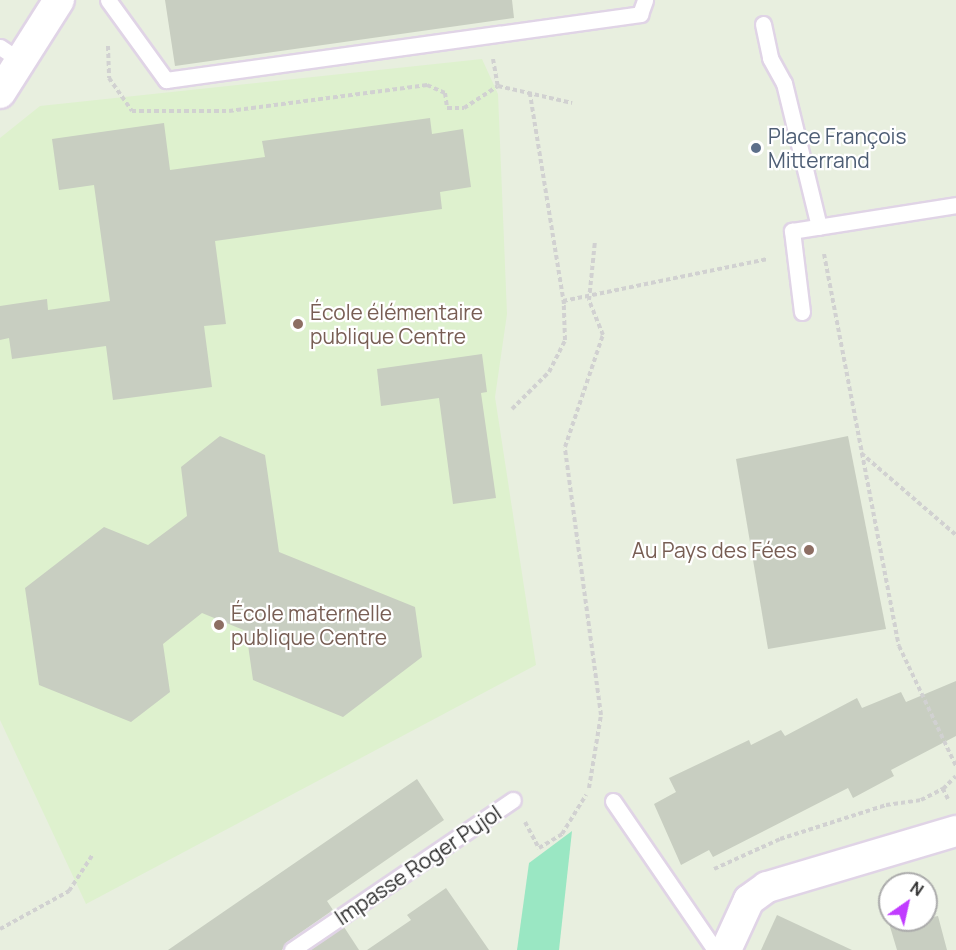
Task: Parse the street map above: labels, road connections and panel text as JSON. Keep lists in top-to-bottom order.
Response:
{
  "streets": {
    "lane": ["Impasse Roger Pujol"]
  },
  "places": [
    "Place François Mitterrand",
    "École élémentaire publique Centre",
    "Au Pays des Fées",
    "École maternelle publique Centre"
  ],
  "north": "top right"
}
